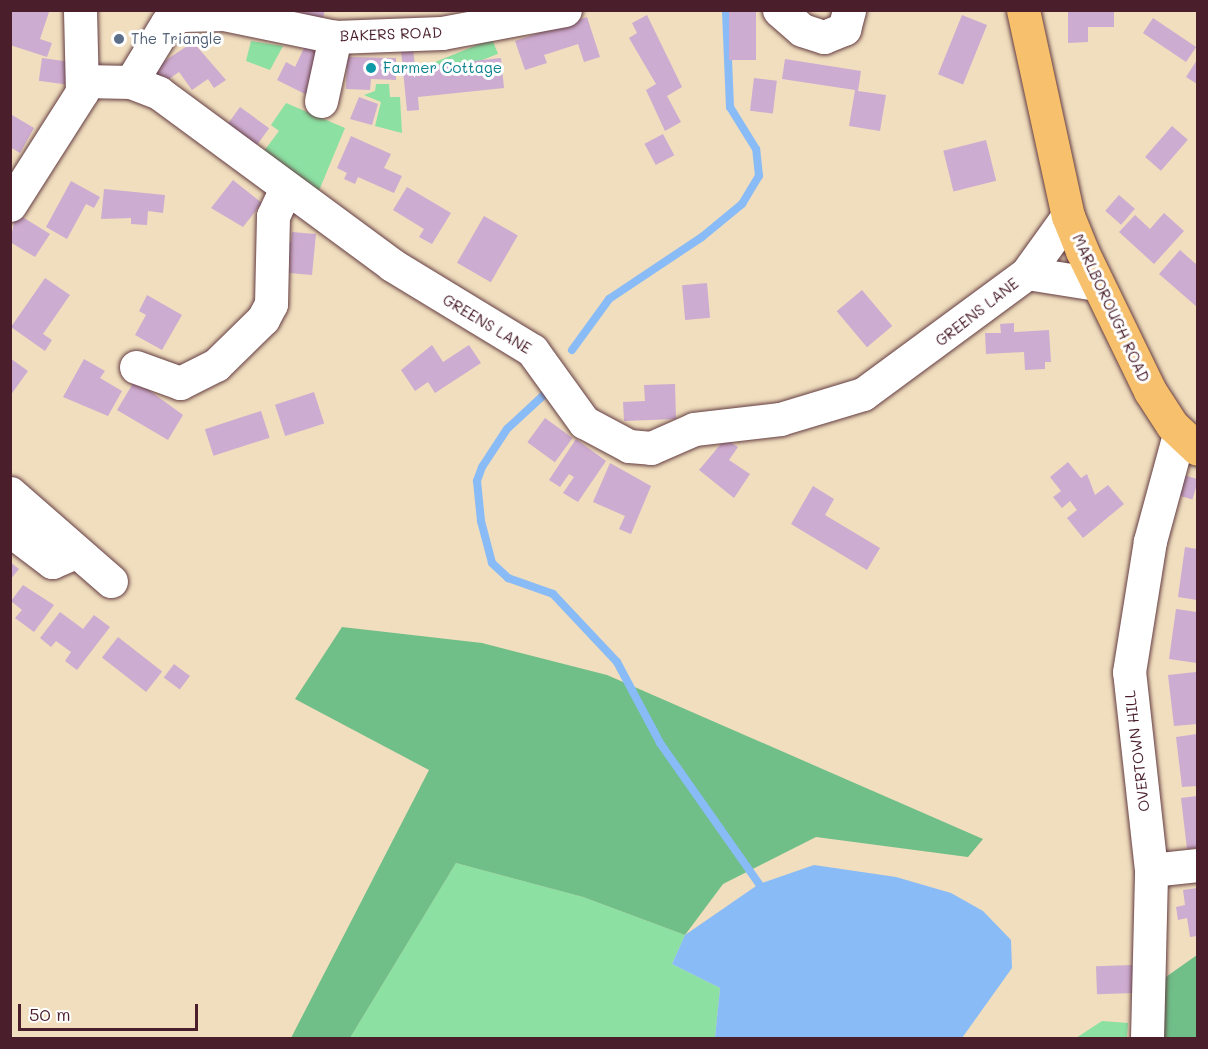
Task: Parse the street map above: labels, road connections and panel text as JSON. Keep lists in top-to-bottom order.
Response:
{
  "streets": {
    "main road": ["MARLBOROUGH ROAD"],
    "street": ["BAKERS ROAD", "GREENS LANE", "OVERTOWN HILL"]
  },
  "crossings": [
    ["MARLBOROUGH ROAD", "GREENS LANE"],
    ["MARLBOROUGH ROAD", "OVERTOWN HILL"]
  ],
  "places": ["The Triangle", "Farmer Cottage"],
  "scale_bar": "50 m"
}
